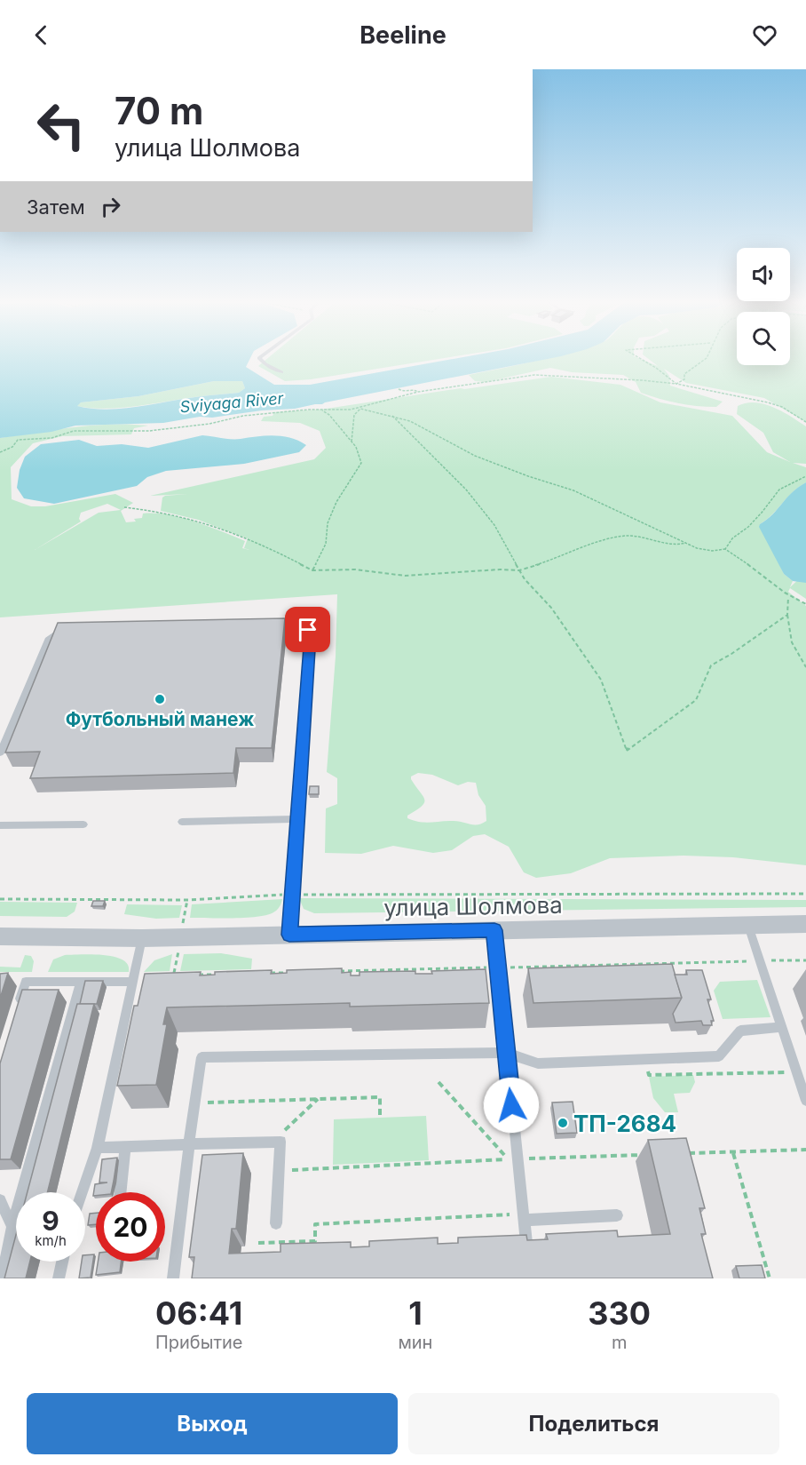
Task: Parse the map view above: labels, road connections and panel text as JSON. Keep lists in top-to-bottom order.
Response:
{
  "streets": {
    "street": ["улица Шолмова"]
  },
  "water": ["Sviyaga River"],
  "places": ["Футбольный манеж", "ТП-2684"],
  "page": {
    "header": "Beeline",
    "turn": ["70 m", "улица Шолмова"],
    "then": "Затем",
    "speed": "9 km/h",
    "limit": "20",
    "eta": [
      "06:41",
      "Прибытие",
      "1",
      "мин",
      "330",
      "m"
    ],
    "buttons": ["Выход", "Поделиться"]
  }
}
